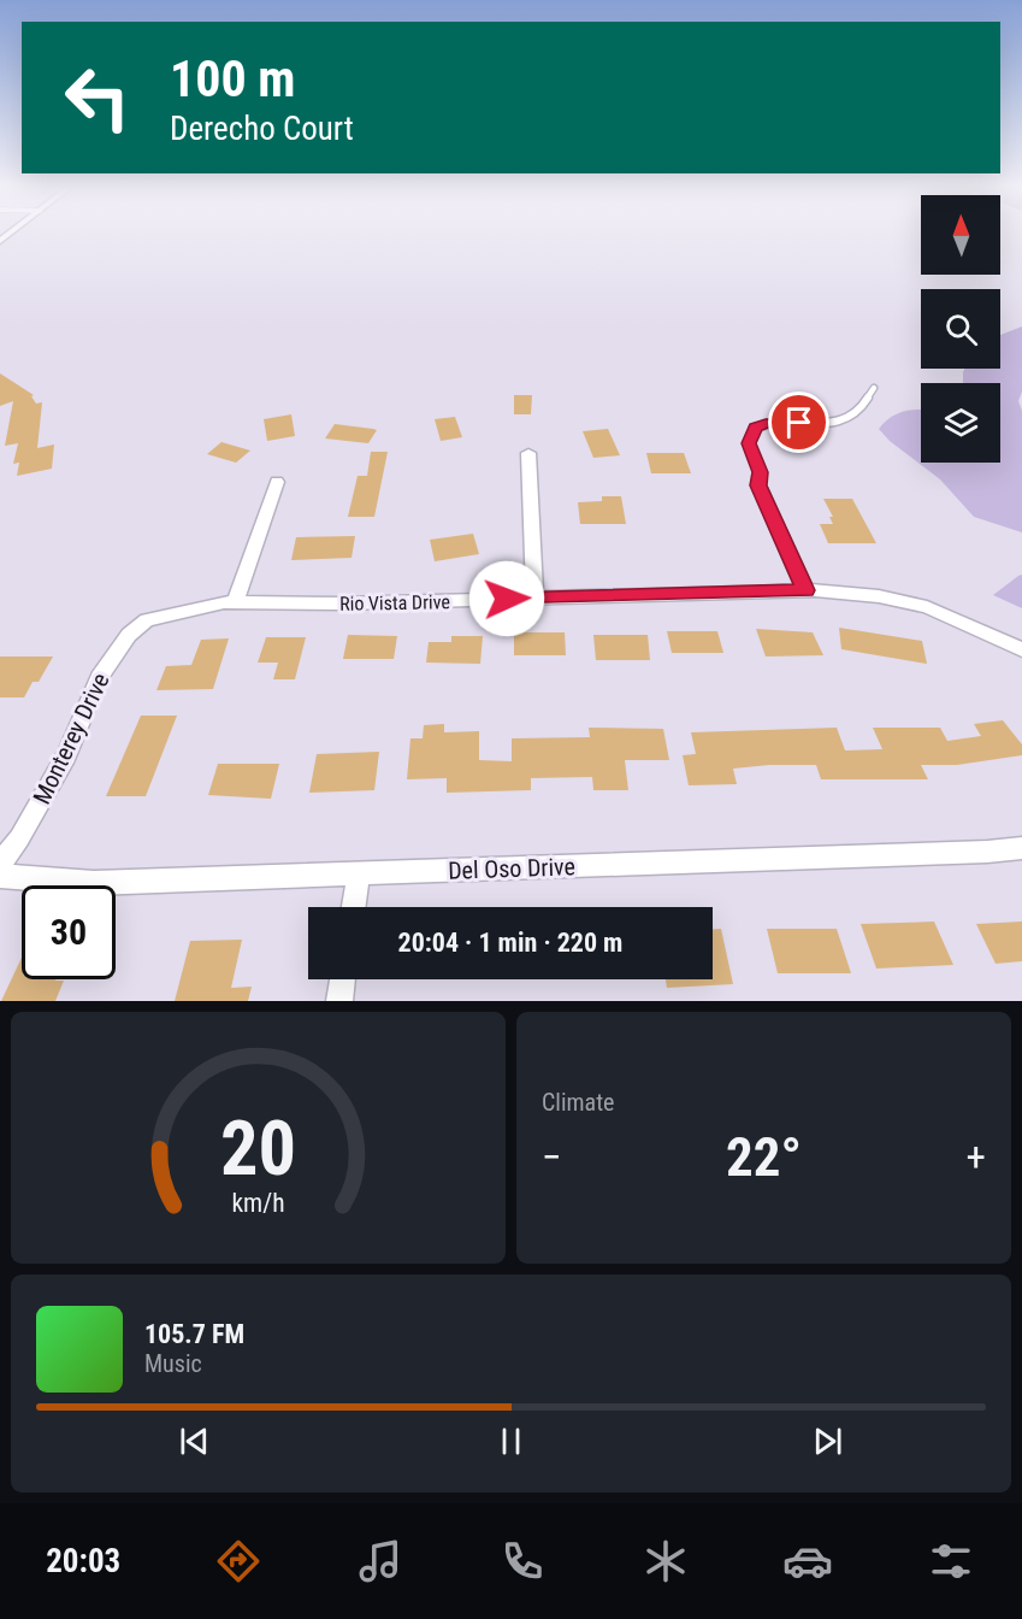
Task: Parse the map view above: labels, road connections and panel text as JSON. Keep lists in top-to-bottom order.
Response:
{
  "streets": {
    "street": ["Rio Vista Drive", "Monterey Drive", "Del Oso Drive"]
  },
  "crossings": [
    ["Rio Vista Drive", "Monterey Drive"]
  ],
  "north": "top",
  "page": {
    "turn": ["100 m", "Derecho Court"],
    "limit": "30",
    "trip": "20:04 · 1 min · 220 m",
    "tile": "Climate",
    "heat": ["−", "22°", "+"],
    "song": ["105.7 FM", "Music"],
    "tabs": "20:03",
    "gauge": ["20", "km/h"]
  }
}
